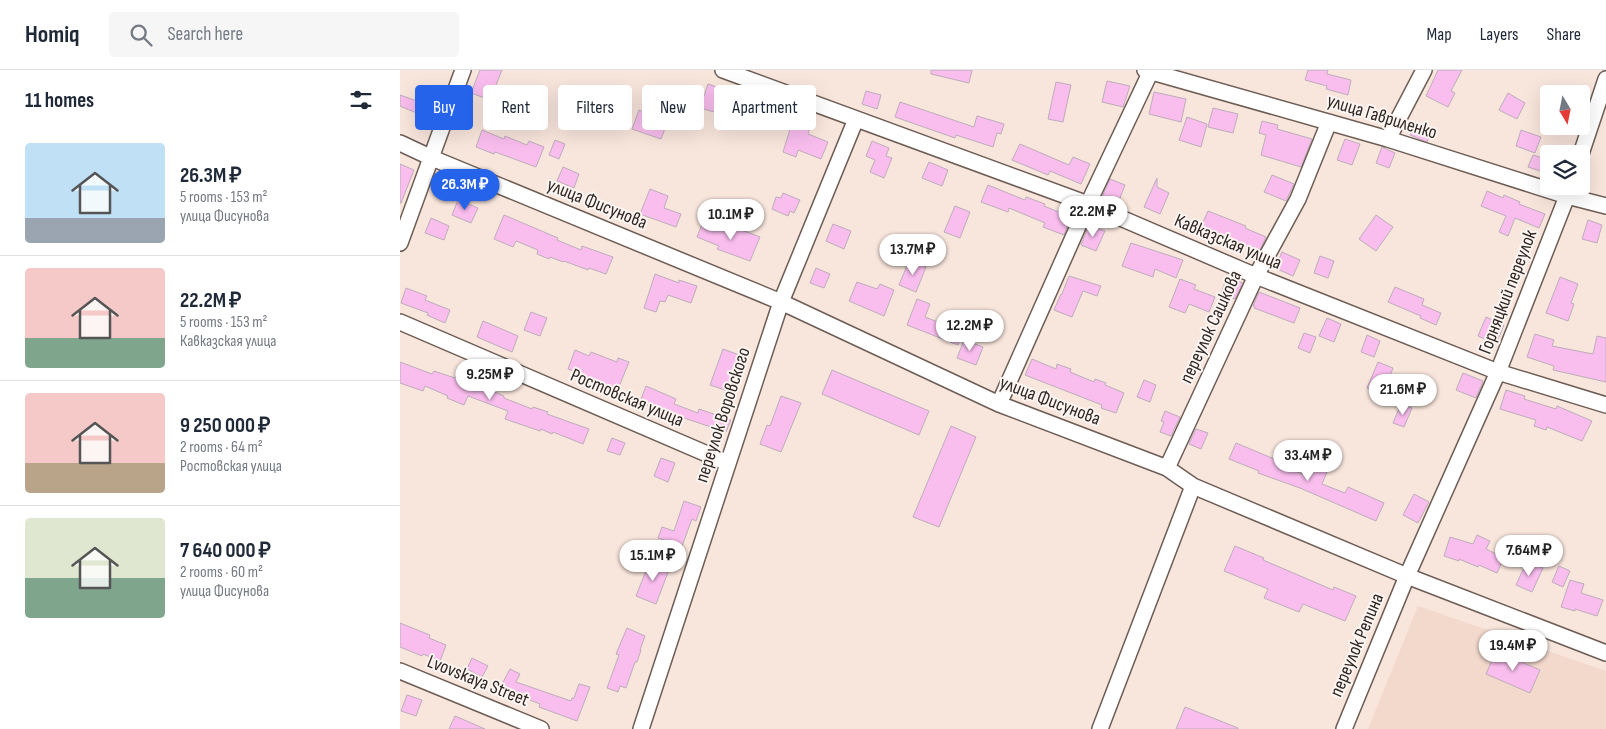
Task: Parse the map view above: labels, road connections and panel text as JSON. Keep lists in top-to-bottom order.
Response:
{
  "streets": {
    "street": [
      "улица Гавриленко",
      "улица Фисунова",
      "Кавказская улица",
      "Горняцкий переулок",
      "переулок Сашкова",
      "Ростовская улица",
      "переулок Воровского",
      "переулок Репина",
      "Lvovskaya Street"
    ]
  },
  "crossings": [
    ["улица Гавриленко", "переулок Сашкова"],
    ["улица Фисунова", "Горняцкий переулок"],
    ["улица Фисунова", "переулок Сашкова"],
    ["улица Фисунова", "переулок Воровского"],
    ["улица Фисунова", "переулок Репина"],
    ["Кавказская улица", "Горняцкий переулок"],
    ["Кавказская улица", "переулок Сашкова"],
    ["Кавказская улица", "переулок Воровского"],
    ["Горняцкий переулок", "переулок Репина"],
    ["Ростовская улица", "переулок Воровского"]
  ],
  "north": "bottom",
  "page": {
    "header": "Homiq",
    "search": "Search here",
    "nav": ["Map", "Layers", "Share"],
    "heading": "11 homes",
    "chip": [
      "Buy",
      "Rent",
      "Filters",
      "New",
      "Apartment"
    ],
    "list": [
      {
        "name": "26.3M ₽",
        "note": "5 rooms · 153 m² · улица Фисунова"
      },
      {
        "name": "22.2M ₽",
        "note": "5 rooms · 153 m² · Кавказская улица"
      },
      {
        "name": "9 250 000 ₽",
        "note": "2 rooms · 64 m² · Ростовская улица"
      },
      {
        "name": "7 640 000 ₽",
        "note": "2 rooms · 60 m² · улица Фисунова"
      }
    ],
    "price": [
      "26.3M ₽",
      "22.2M ₽",
      "10.1M ₽",
      "13.7M ₽",
      "12.2M ₽",
      "9.25M ₽",
      "21.6M ₽",
      "33.4M ₽",
      "7.64M ₽",
      "15.1M ₽",
      "19.4M ₽"
    ]
  }
}
